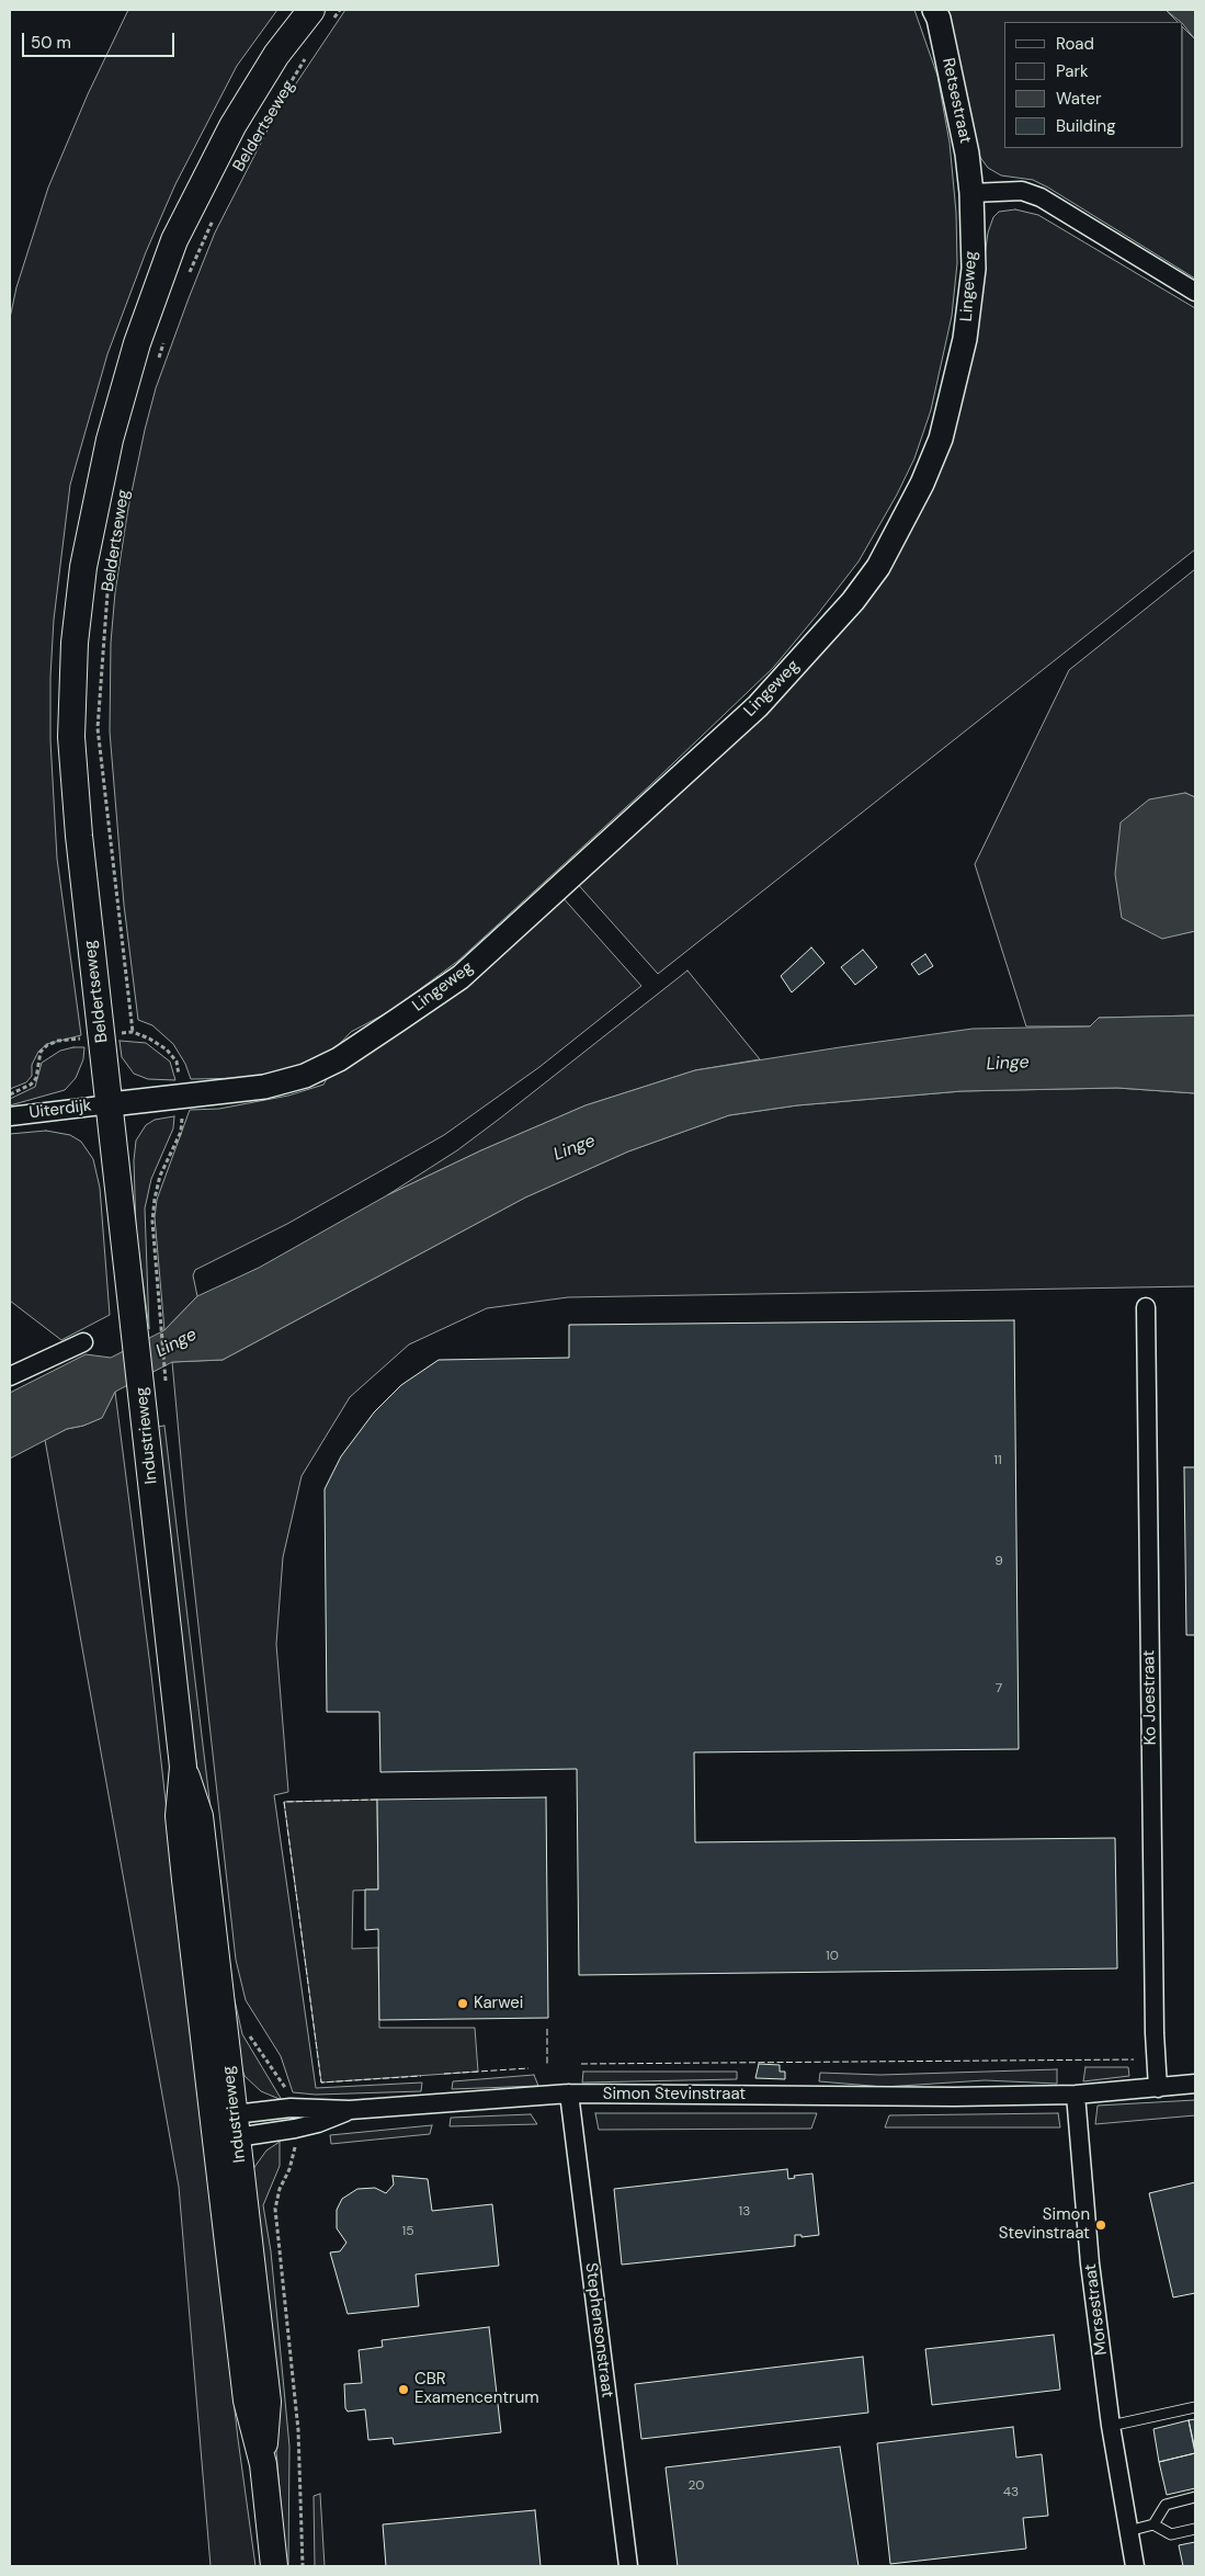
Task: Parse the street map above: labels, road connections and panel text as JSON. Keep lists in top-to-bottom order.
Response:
{
  "streets": {
    "main road": ["Beldertseweg", "Industrieweg"],
    "street": [
      "Retsestraat",
      "Lingeweg",
      "Uiterdijk",
      "Ko Joestraat",
      "Simon Stevinstraat",
      "Morsestraat",
      "Stephensonstraat"
    ]
  },
  "crossings": [
    ["Retsestraat", "Lingeweg"],
    ["Beldertseweg", "Lingeweg"],
    ["Beldertseweg", "Uiterdijk"],
    ["Beldertseweg", "Industrieweg"],
    ["Lingeweg", "Uiterdijk"],
    ["Lingeweg", "Industrieweg"],
    ["Uiterdijk", "Industrieweg"],
    ["Industrieweg", "Simon Stevinstraat"],
    ["Ko Joestraat", "Simon Stevinstraat"],
    ["Simon Stevinstraat", "Morsestraat"],
    ["Simon Stevinstraat", "Stephensonstraat"]
  ],
  "water": ["Linge"],
  "places": ["Karwei", "Simon Stevinstraat", "CBR Examencentrum"],
  "house_numbers": [
    "11",
    "9",
    "7",
    "10",
    "13",
    "15",
    "20",
    "43"
  ],
  "legend": [
    "Road",
    "Park",
    "Water",
    "Building"
  ],
  "scale_bar": "50 m"
}
